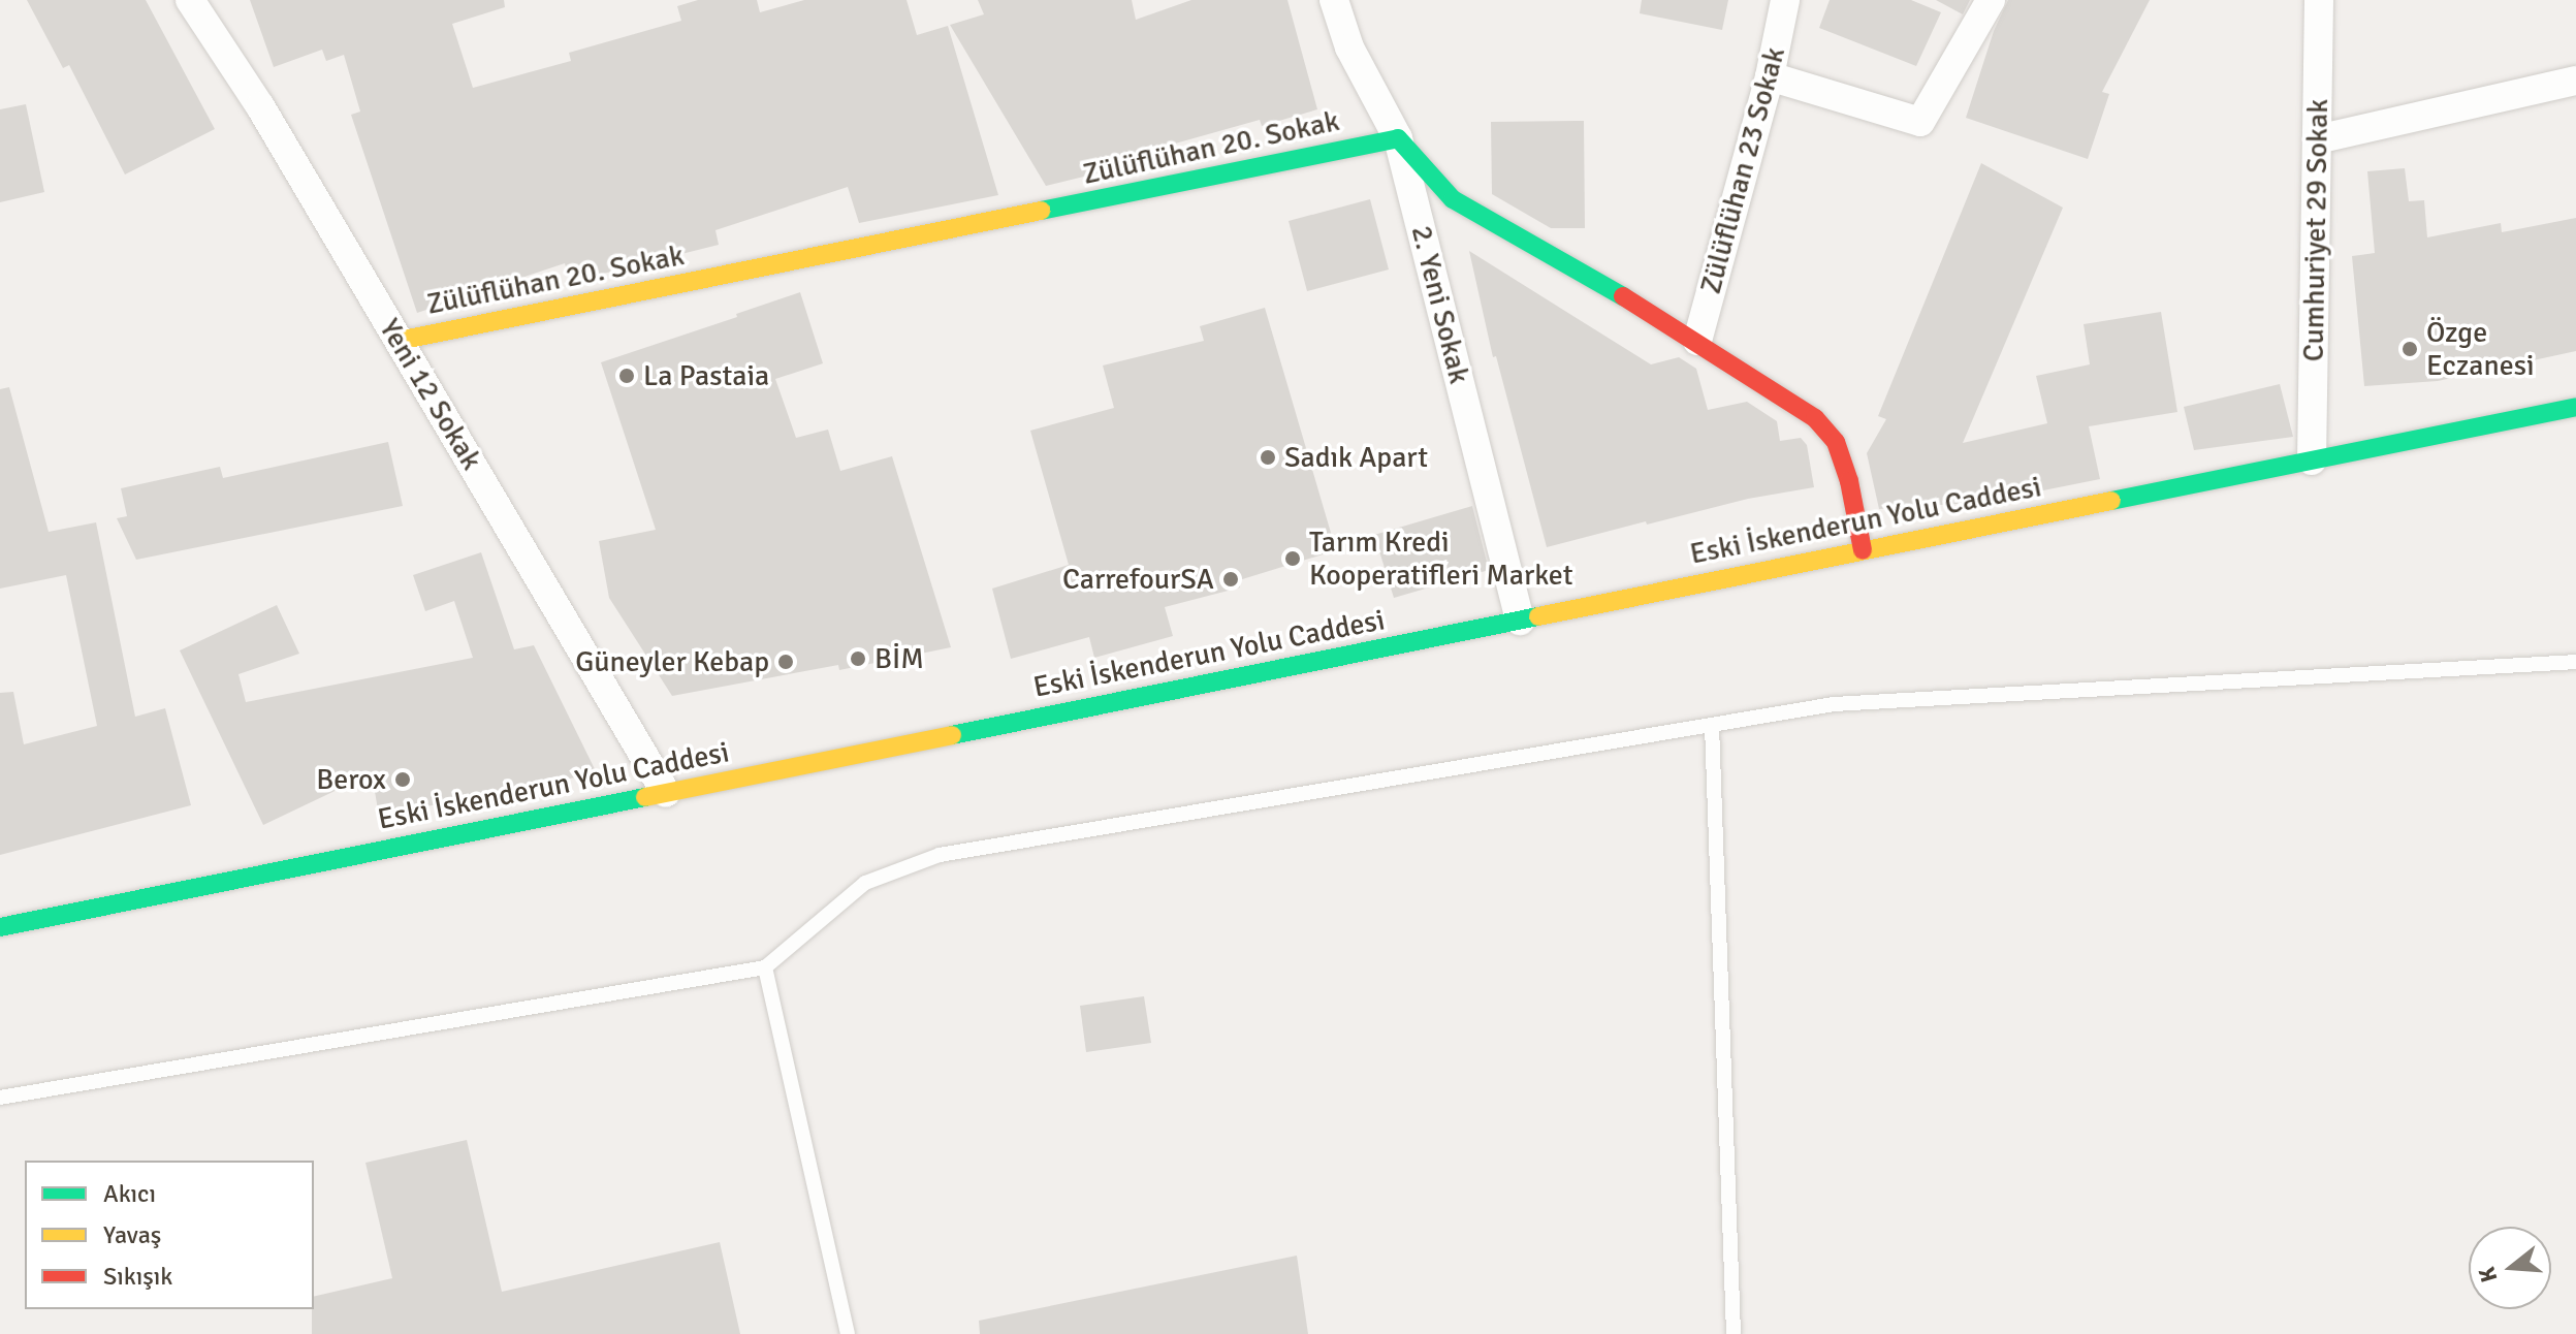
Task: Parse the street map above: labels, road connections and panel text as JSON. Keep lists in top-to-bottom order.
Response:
{
  "streets": {
    "street": [
      "Zülüflühan 20. Sokak",
      "Zülüflühan 23 Sokak",
      "Cumhuriyet 29 Sokak",
      "2. Yeni Sokak",
      "Yeni 12 Sokak",
      "Eski İskenderun Yolu Caddesi"
    ]
  },
  "crossings": [
    ["Zülüflühan 20. Sokak", "2. Yeni Sokak"],
    ["Zülüflühan 20. Sokak", "Yeni 12 Sokak"],
    ["Cumhuriyet 29 Sokak", "Eski İskenderun Yolu Caddesi"],
    ["2. Yeni Sokak", "Eski İskenderun Yolu Caddesi"],
    ["Yeni 12 Sokak", "Eski İskenderun Yolu Caddesi"]
  ],
  "places": [
    "Özge Eczanesi",
    "La Pastaia",
    "Sadık Apart",
    "Tarım Kredi Kooperatifleri Market",
    "CarrefourSA",
    "BİM",
    "Güneyler Kebap",
    "Berox"
  ],
  "legend": ["Akıcı", "Yavaş", "Sıkışık"],
  "north": "left"
}
